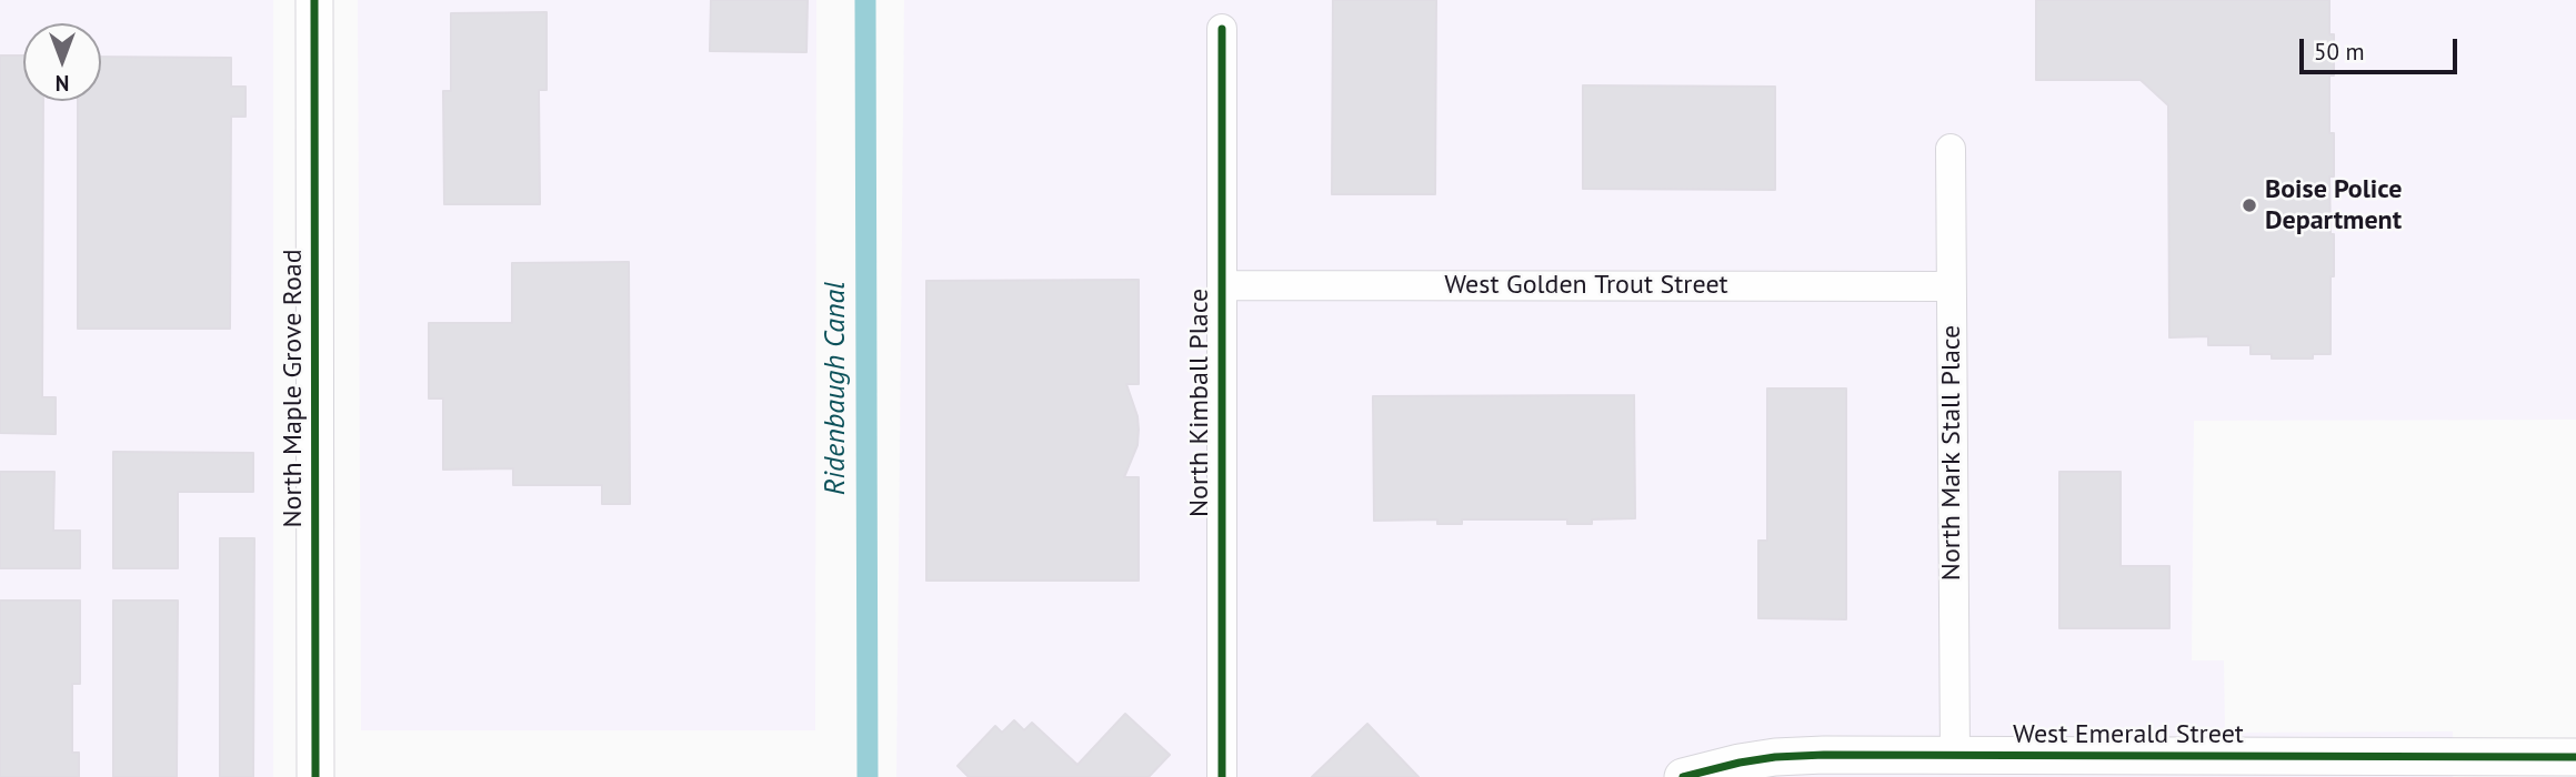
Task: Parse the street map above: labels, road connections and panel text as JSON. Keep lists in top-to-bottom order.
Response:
{
  "streets": {
    "main road": ["North Maple Grove Road", "West Emerald Street"],
    "street": ["West Golden Trout Street", "North Kimball Place", "North Mark Stall Place"]
  },
  "crossings": [
    ["West Golden Trout Street", "North Kimball Place"],
    ["West Golden Trout Street", "North Mark Stall Place"],
    ["North Mark Stall Place", "West Emerald Street"]
  ],
  "water": ["Ridenbaugh Canal"],
  "places": ["Boise Police Department"],
  "scale_bar": "50 m",
  "north": "bottom"
}
